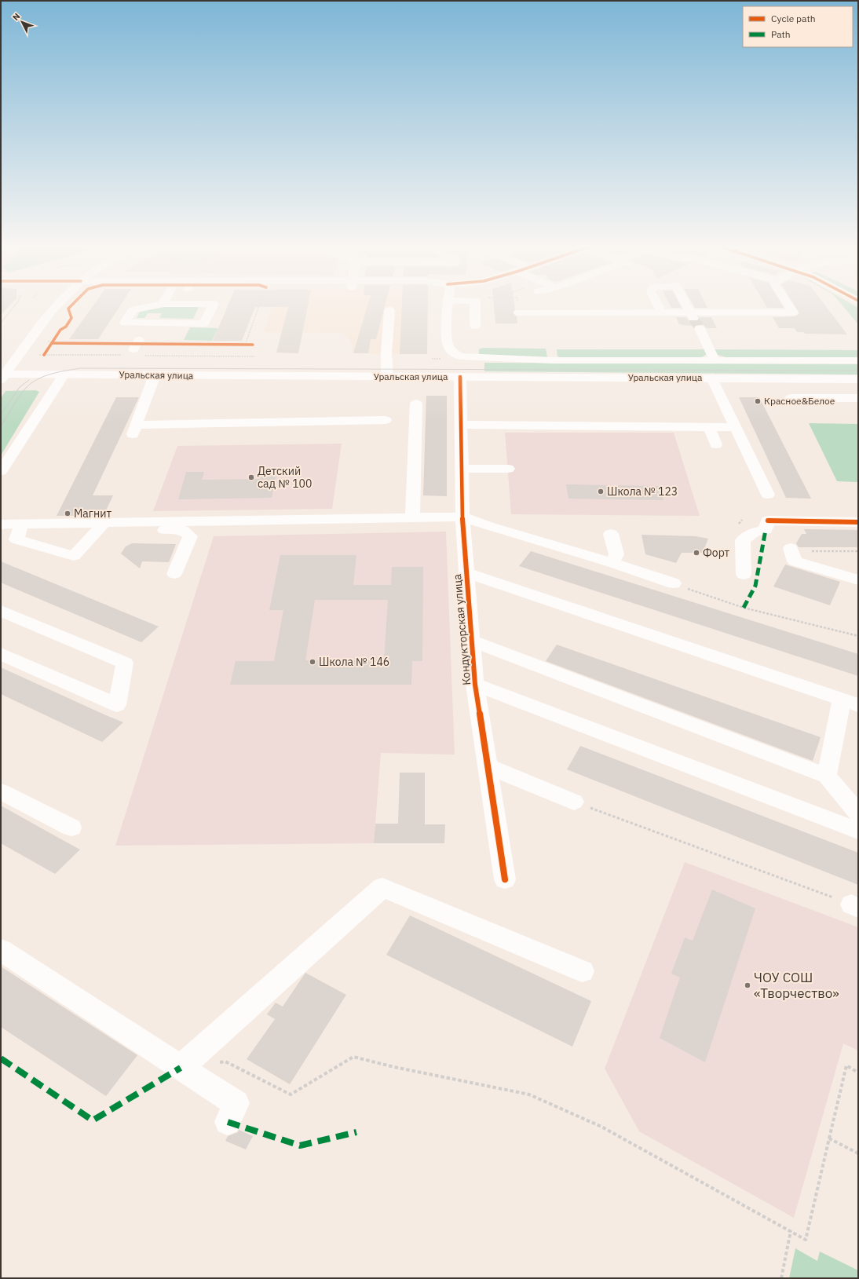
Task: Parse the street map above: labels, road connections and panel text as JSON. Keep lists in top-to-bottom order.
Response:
{
  "streets": {
    "main road": ["Уральская улица", "Кондукторская улица"]
  },
  "crossings": [
    ["Уральская улица", "Кондукторская улица"]
  ],
  "places": [
    "Красное&Белое",
    "Детский сад № 100",
    "Школа № 123",
    "Магнит",
    "Форт",
    "Школа № 146",
    "ЧОУ СОШ «Творчество»"
  ],
  "legend": ["Cycle path", "Path"],
  "north": "top left"
}
